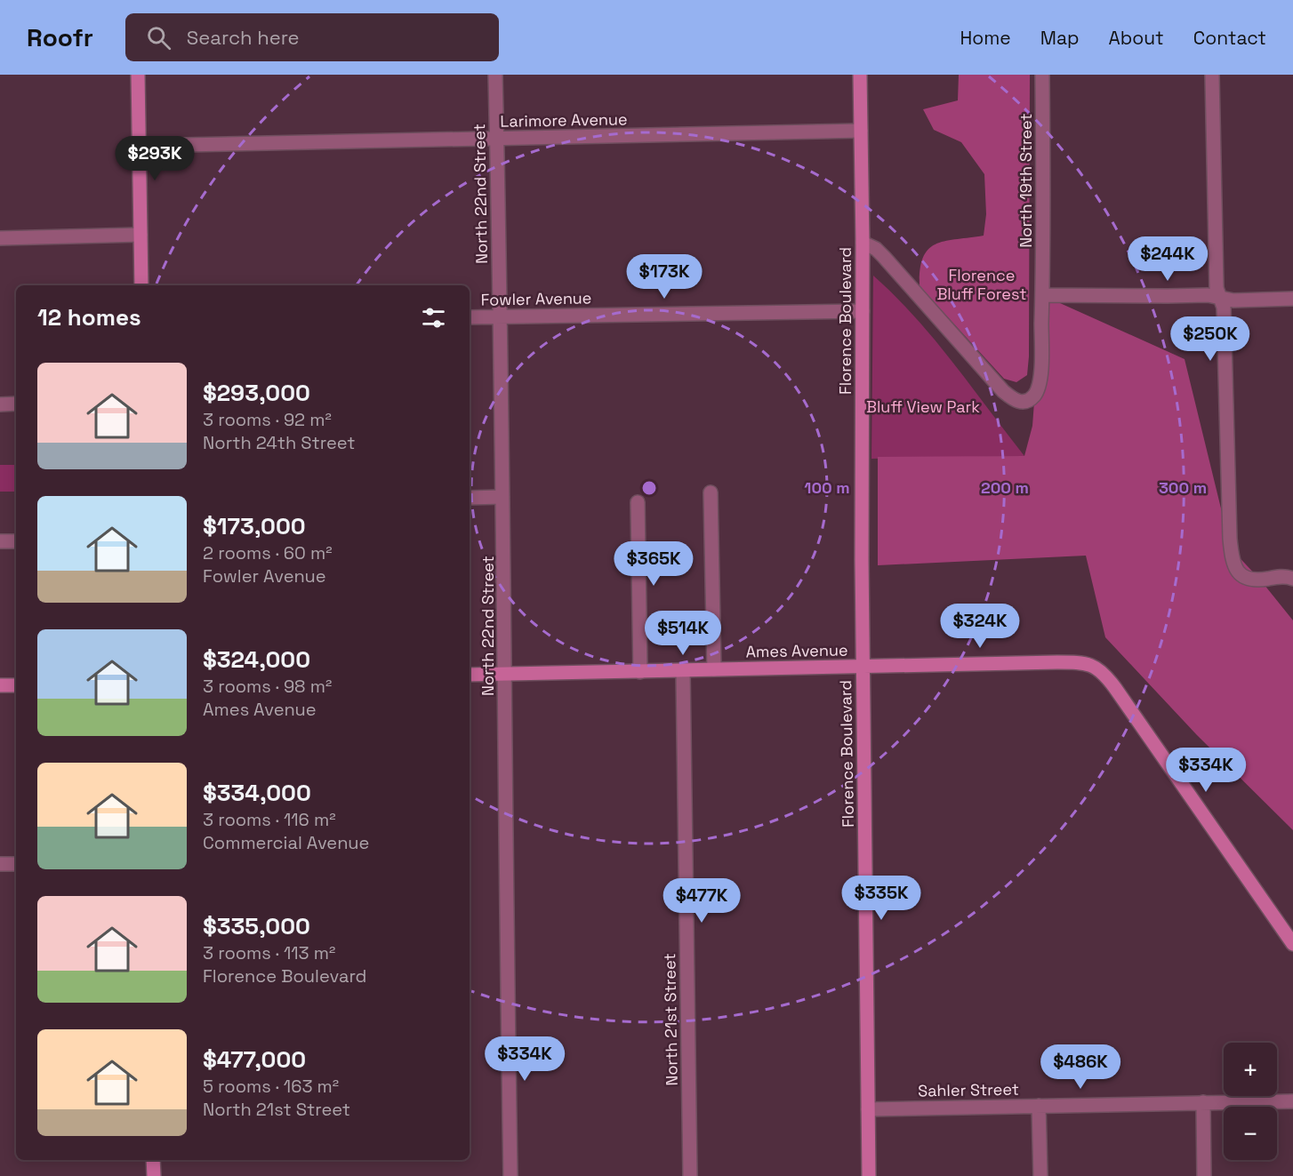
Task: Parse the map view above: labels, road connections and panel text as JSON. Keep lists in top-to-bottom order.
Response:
{
  "streets": {
    "street": [
      "Larimore Avenue",
      "North 19th Street",
      "North 22nd Street",
      "Fowler Avenue",
      "Florence Boulevard",
      "Ames Avenue",
      "North 21st Street",
      "Sahler Street"
    ]
  },
  "crossings": [
    ["Larimore Avenue", "North 22nd Street"],
    ["Larimore Avenue", "Florence Boulevard"],
    ["North 19th Street", "Florence Boulevard"],
    ["North 22nd Street", "Fowler Avenue"],
    ["North 22nd Street", "Ames Avenue"],
    ["Fowler Avenue", "Florence Boulevard"],
    ["Florence Boulevard", "Ames Avenue"],
    ["Florence Boulevard", "Sahler Street"],
    ["Ames Avenue", "North 21st Street"]
  ],
  "parks": ["Florence Bluff Forest", "Bluff View Park"],
  "page": {
    "header": "Roofr",
    "search": "Search here",
    "nav": [
      "Home",
      "Map",
      "About",
      "Contact"
    ],
    "price": [
      "$293K",
      "$244K",
      "$173K",
      "$250K",
      "$365K",
      "$324K",
      "$514K",
      "$334K",
      "$335K",
      "$477K",
      "$334K",
      "$486K"
    ],
    "heading": "12 homes",
    "list": [
      {
        "name": "$293,000",
        "note": "3 rooms · 92 m² · North 24th Street"
      },
      {
        "name": "$173,000",
        "note": "2 rooms · 60 m² · Fowler Avenue"
      },
      {
        "name": "$324,000",
        "note": "3 rooms · 98 m² · Ames Avenue"
      },
      {
        "name": "$334,000",
        "note": "3 rooms · 116 m² · Commercial Avenue"
      },
      {
        "name": "$335,000",
        "note": "3 rooms · 113 m² · Florence Boulevard"
      },
      {
        "name": "$477,000",
        "note": "5 rooms · 163 m² · North 21st Street"
      }
    ],
    "map_buttons": ["+", "−"]
  },
  "rings": ["100 m", "200 m", "300 m"]
}
